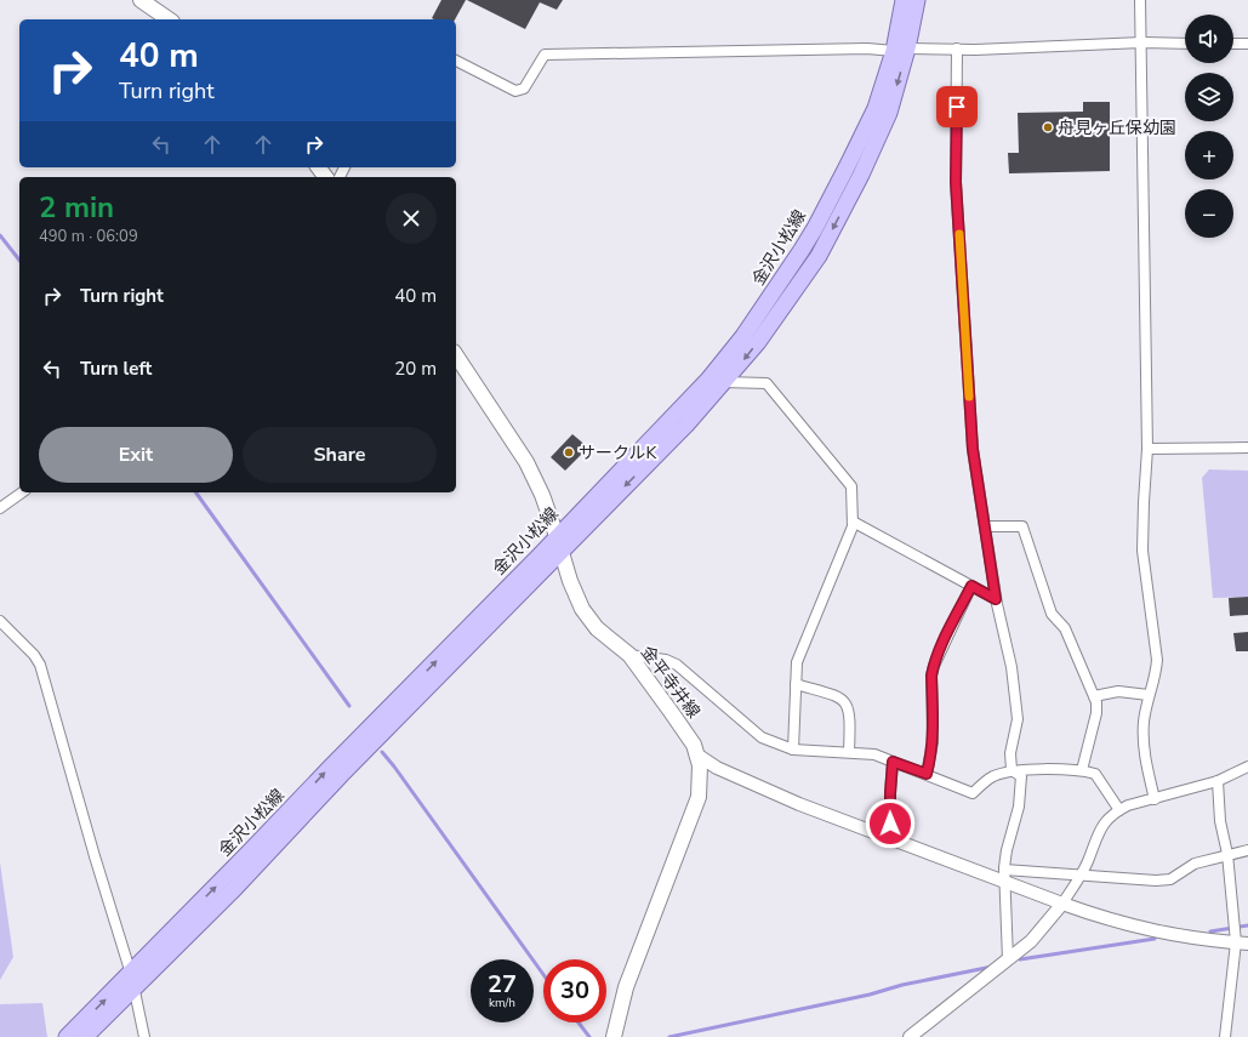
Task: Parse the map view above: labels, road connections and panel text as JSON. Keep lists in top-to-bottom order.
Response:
{
  "streets": {
    "main road": ["金沢小松線", "金平寺井線"]
  },
  "crossings": [
    ["金沢小松線", "金平寺井線"]
  ],
  "places": ["舟見ヶ丘保幼園", "サークルK"],
  "page": {
    "map_buttons": ["+", "−"],
    "turn": ["40 m", "Turn right"],
    "heading": ["2 min", "490 m · 06:09"],
    "list": [
      {
        "name": "Turn right",
        "value": "40 m"
      },
      {
        "name": "Turn left",
        "value": "20 m"
      }
    ],
    "buttons": ["Exit", "Share"],
    "speed": "27 km/h",
    "limit": "30"
  }
}
